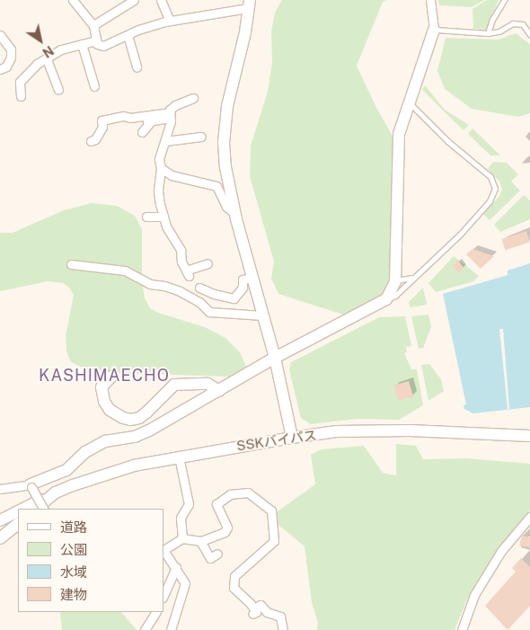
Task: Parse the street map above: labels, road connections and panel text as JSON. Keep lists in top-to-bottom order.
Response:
{
  "streets": {
    "street": ["SSKバイパス"]
  },
  "districts": ["KASHIMAECHO"],
  "legend": [
    "道路",
    "公園",
    "水域",
    "建物"
  ],
  "north": "bottom right"
}
